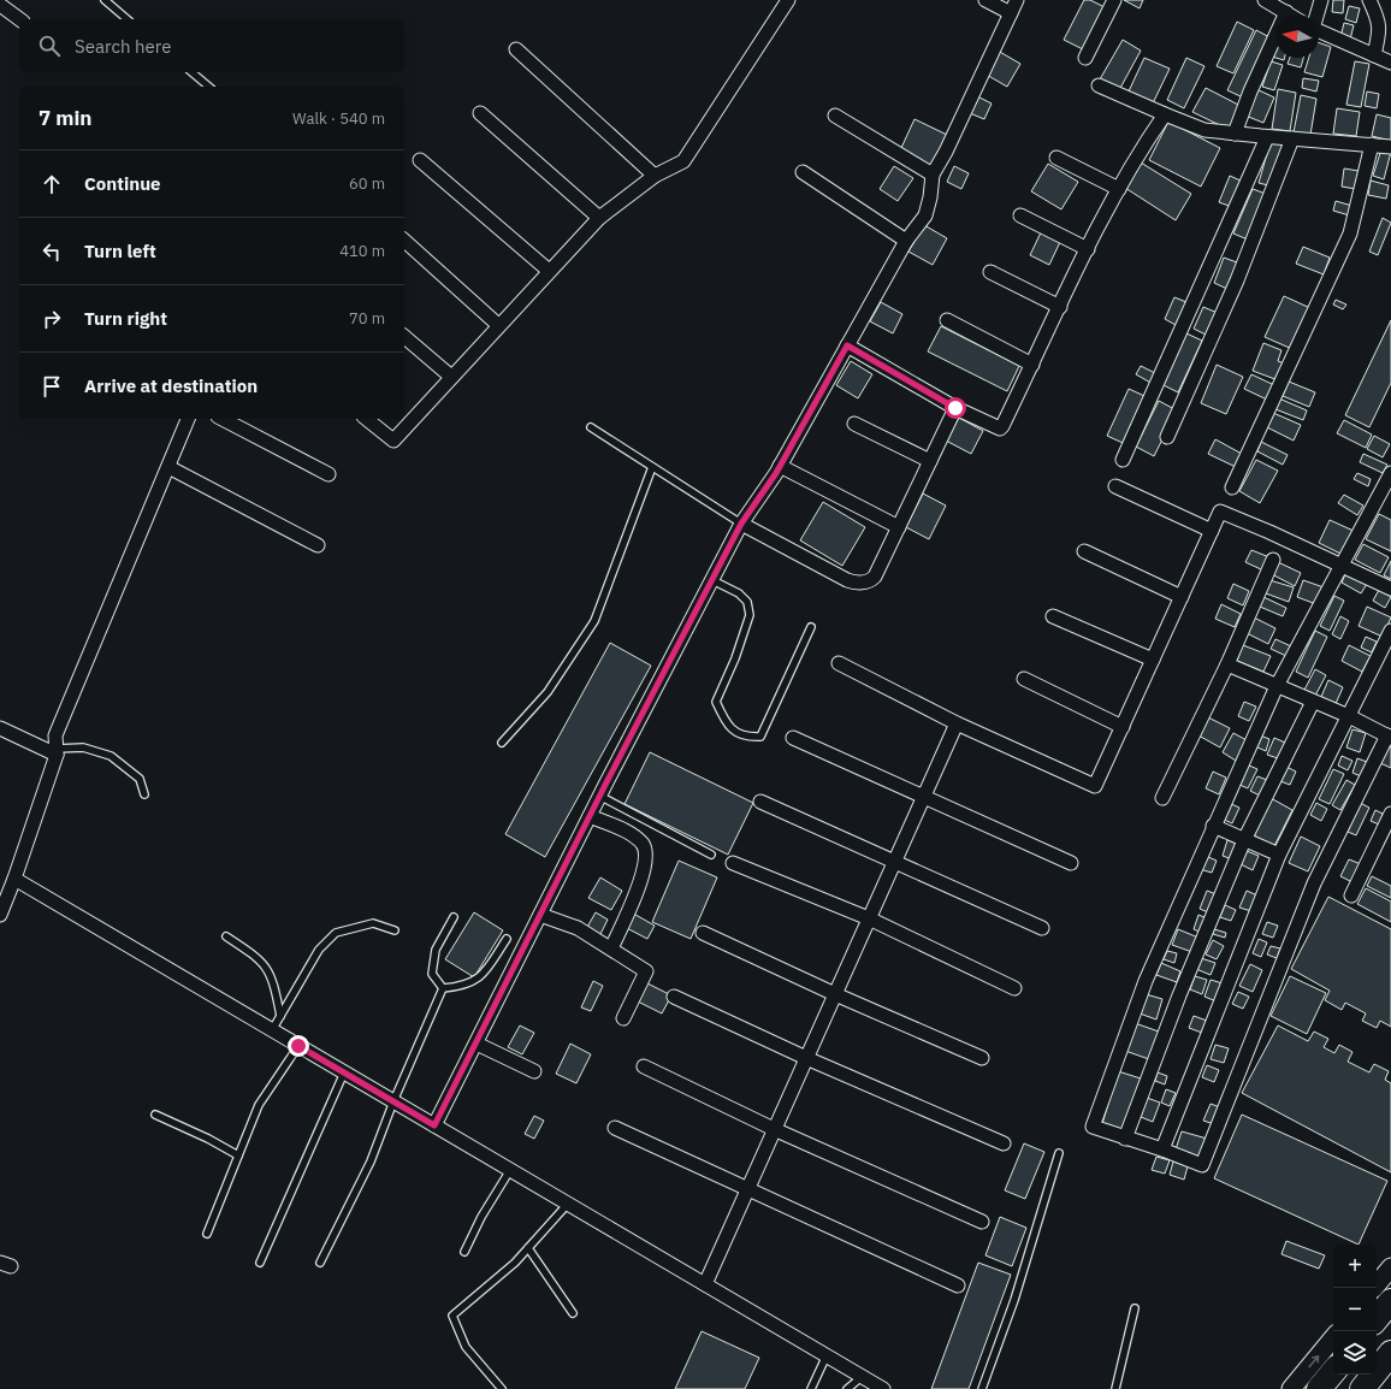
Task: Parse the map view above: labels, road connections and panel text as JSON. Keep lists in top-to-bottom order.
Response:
{
  "north": "left",
  "page": {
    "search": "Search here",
    "heading": ["7 min", "Walk · 540 m"],
    "list": [
      ["Continue", "60 m"],
      ["Turn left", "410 m"],
      ["Turn right", "70 m"],
      "Arrive at destination"
    ],
    "map_buttons": ["+", "−"]
  }
}
